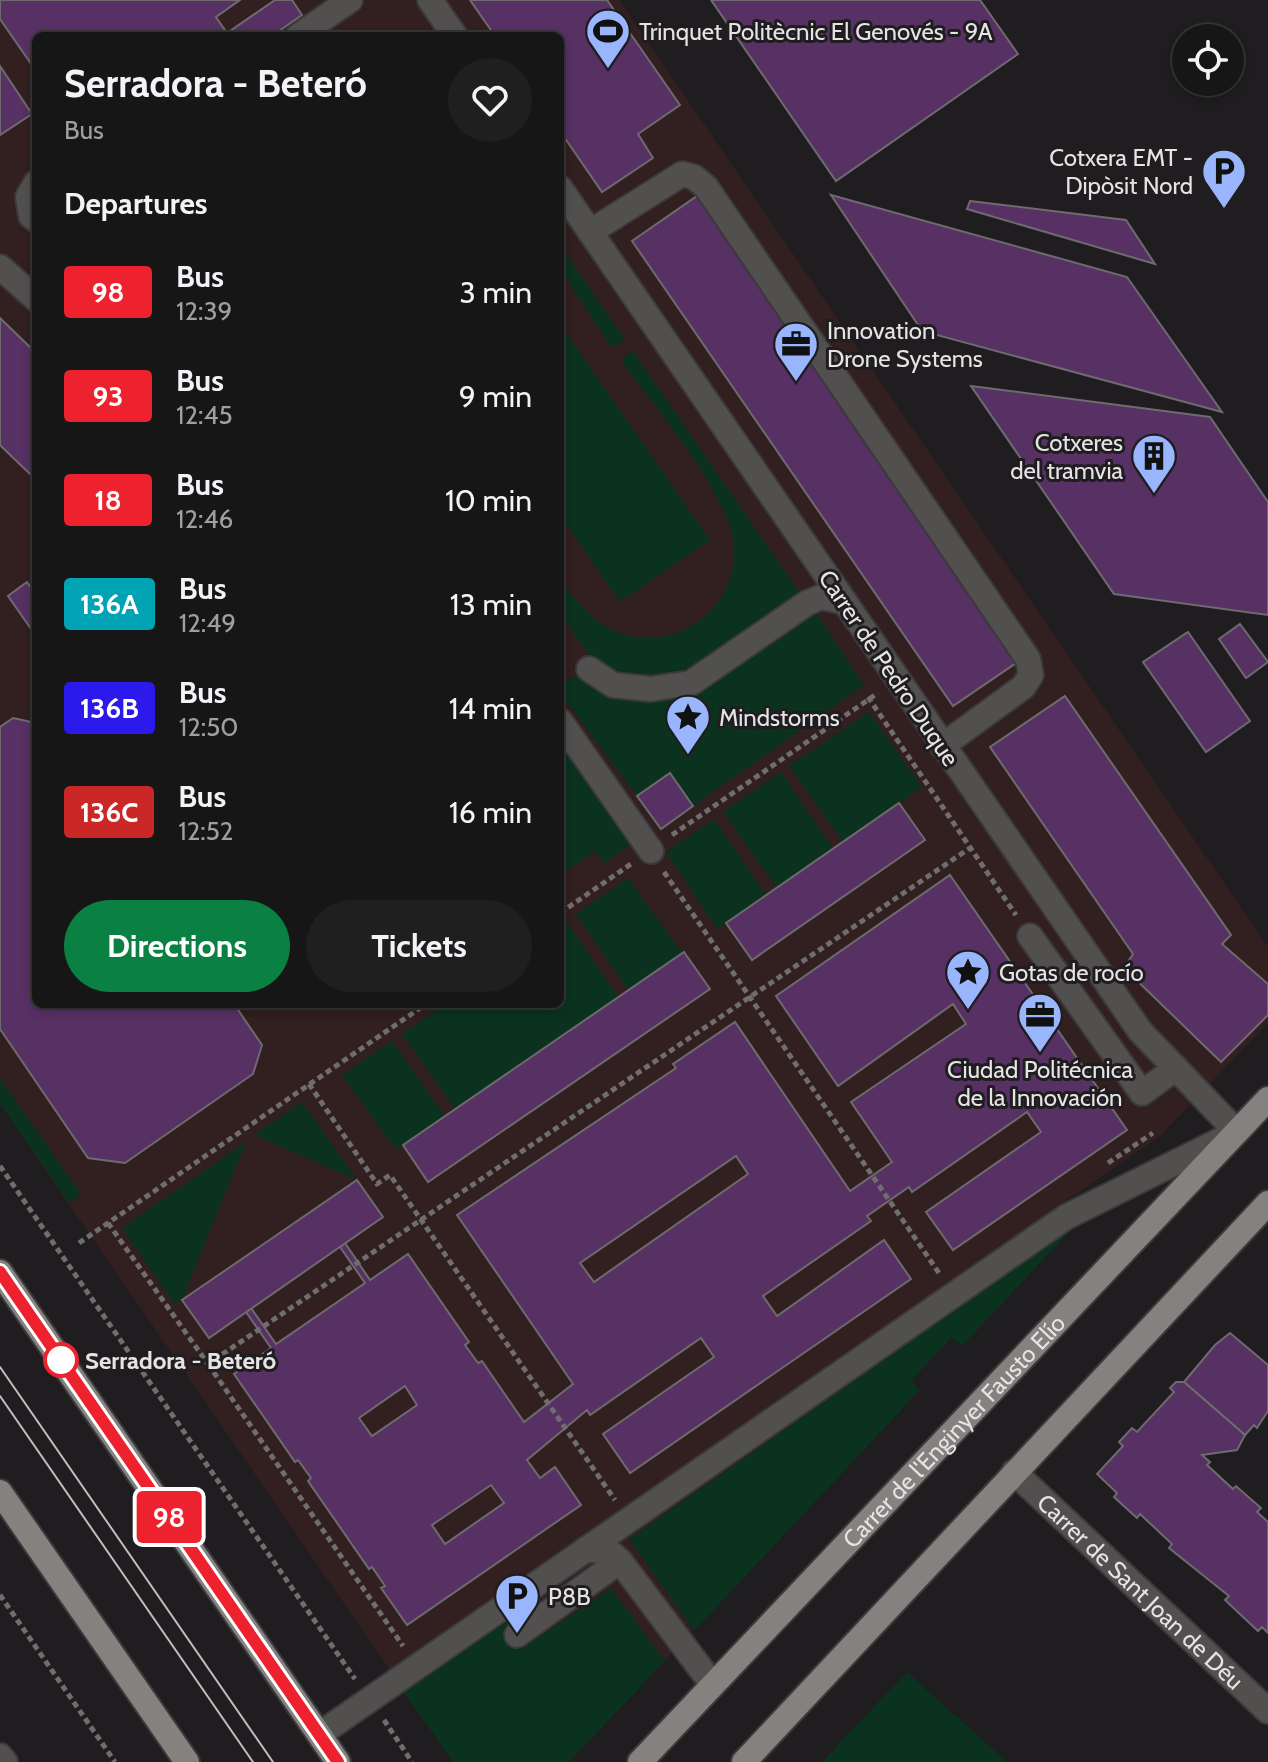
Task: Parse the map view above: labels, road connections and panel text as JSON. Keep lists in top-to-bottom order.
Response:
{
  "streets": {
    "main road": ["Carrer de l'Enginyer Fausto Elío"],
    "street": ["Carrer de Pedro Duque", "Carrer de Sant Joan de Déu"]
  },
  "crossings": [
    ["Carrer de Pedro Duque", "Carrer de l'Enginyer Fausto Elío"]
  ],
  "places": {
    "sports": ["Trinquet Politècnic El Genovés - 9A"],
    "parking": ["Cotxera EMT - Dipòsit Nord", "P8B"],
    "office": ["Innovation Drone Systems", "Ciudad Politécnica de la Innovación"],
    "building": ["Cotxeres del tramvia"],
    "place": ["Mindstorms", "Gotas de rocío"],
    "other": ["Serradora - Beteró"]
  },
  "lines": ["bus line 98"],
  "page": {
    "on_map": "98",
    "heading": [
      ["Serradora - Beteró", "Bus"],
      "Departures"
    ],
    "list": [
      {
        "mark": "98",
        "name": "Bus",
        "note": "12:39",
        "value": "3 min"
      },
      {
        "mark": "93",
        "name": "Bus",
        "note": "12:45",
        "value": "9 min"
      },
      {
        "mark": "18",
        "name": "Bus",
        "note": "12:46",
        "value": "10 min"
      },
      {
        "mark": "136A",
        "name": "Bus",
        "note": "12:49",
        "value": "13 min"
      },
      {
        "mark": "136B",
        "name": "Bus",
        "note": "12:50",
        "value": "14 min"
      },
      {
        "mark": "136C",
        "name": "Bus",
        "note": "12:52",
        "value": "16 min"
      }
    ],
    "buttons": ["Directions", "Tickets"]
  }
}
